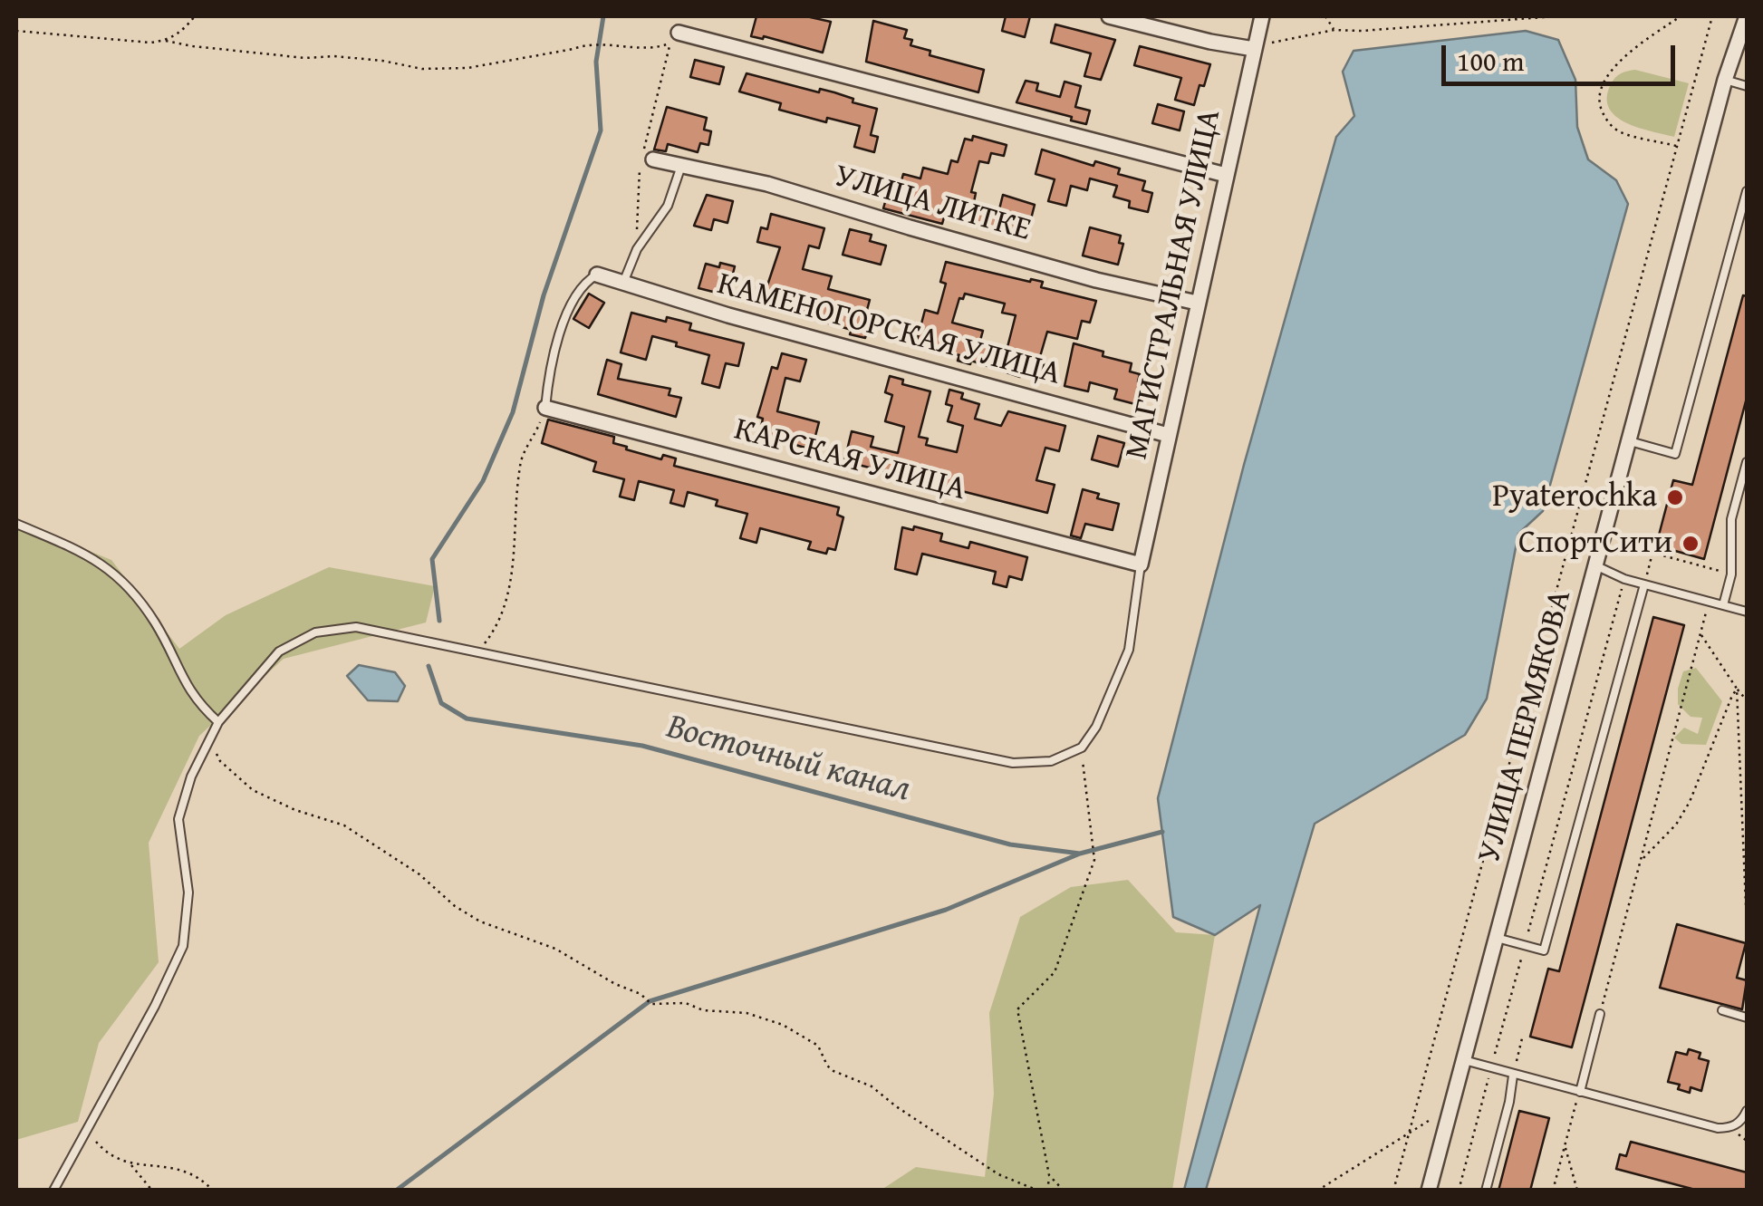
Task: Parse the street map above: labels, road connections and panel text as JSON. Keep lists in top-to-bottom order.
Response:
{
  "streets": {
    "street": [
      "УЛИЦА ЛИТКЕ",
      "МАГИСТРАЛЬНАЯ УЛИЦА",
      "КАМЕНОГОРСКАЯ УЛИЦА",
      "КАРСКАЯ УЛИЦА",
      "УЛИЦА ПЕРМЯКОВА"
    ]
  },
  "crossings": [
    ["УЛИЦА ЛИТКЕ", "МАГИСТРАЛЬНАЯ УЛИЦА"],
    ["МАГИСТРАЛЬНАЯ УЛИЦА", "КАМЕНОГОРСКАЯ УЛИЦА"],
    ["МАГИСТРАЛЬНАЯ УЛИЦА", "КАРСКАЯ УЛИЦА"]
  ],
  "water": ["Восточный канал"],
  "places": ["Pyaterochka", "СпортСити"],
  "scale_bar": "100 m"
}
